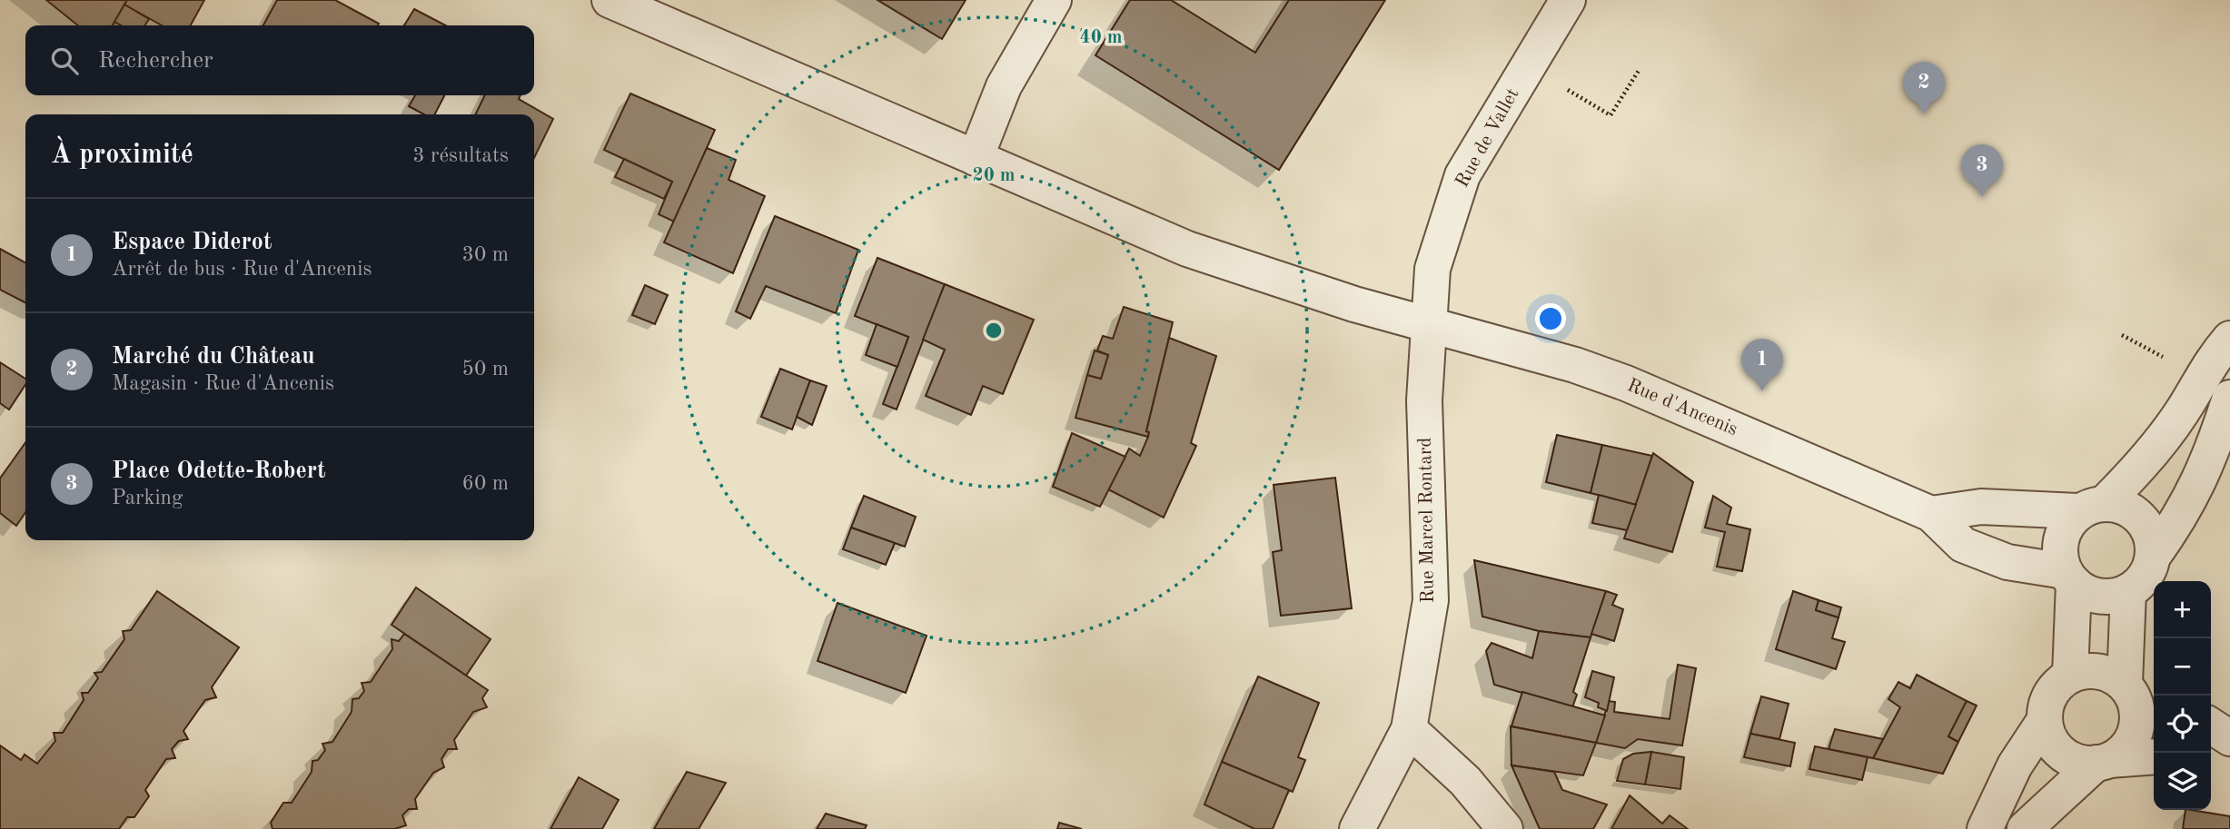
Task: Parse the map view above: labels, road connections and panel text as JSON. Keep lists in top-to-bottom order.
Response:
{
  "streets": {
    "street": ["Rue de Vallet", "Rue d'Ancenis", "Rue Marcel Rontard"]
  },
  "crossings": [
    ["Rue de Vallet", "Rue d'Ancenis"],
    ["Rue de Vallet", "Rue Marcel Rontard"],
    ["Rue d'Ancenis", "Rue Marcel Rontard"]
  ],
  "page": {
    "search": "Rechercher",
    "pins": ["2", "3", "1"],
    "heading": ["À proximité", "3 résultats"],
    "list": [
      {
        "mark": "1",
        "name": "Espace Diderot",
        "note": "Arrêt de bus · Rue d'Ancenis",
        "value": "30 m"
      },
      {
        "mark": "2",
        "name": "Marché du Château",
        "note": "Magasin · Rue d'Ancenis",
        "value": "50 m"
      },
      {
        "mark": "3",
        "name": "Place Odette-Robert",
        "note": "Parking",
        "value": "60 m"
      }
    ],
    "map_buttons": ["+", "−"]
  },
  "rings": ["40 m", "20 m"]
}
